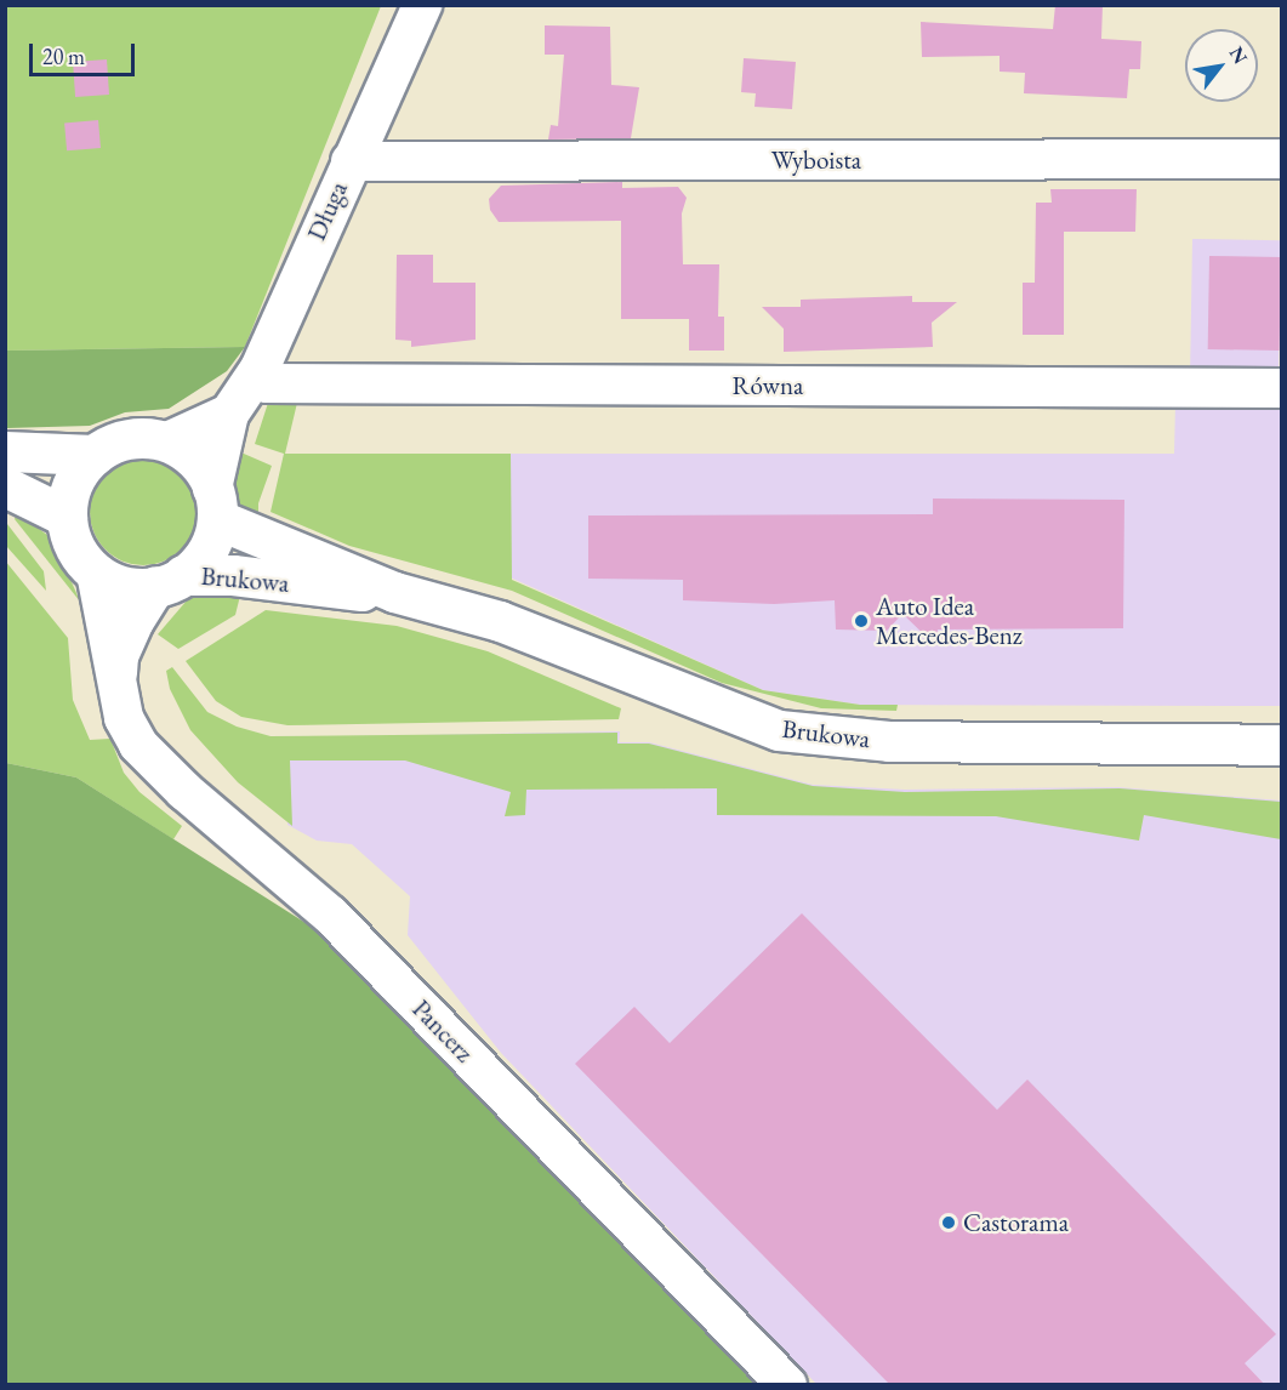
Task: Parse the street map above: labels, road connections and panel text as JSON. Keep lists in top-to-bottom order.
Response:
{
  "streets": {
    "street": [
      "Wyboista",
      "Długa",
      "Równa",
      "Brukowa",
      "Pancerz"
    ]
  },
  "crossings": [
    ["Wyboista", "Długa"],
    ["Długa", "Równa"],
    ["Długa", "Brukowa"],
    ["Długa", "Pancerz"],
    ["Brukowa", "Pancerz"]
  ],
  "places": ["Auto Idea Mercedes-Benz", "Castorama"],
  "scale_bar": "20 m",
  "north": "top right"
}
